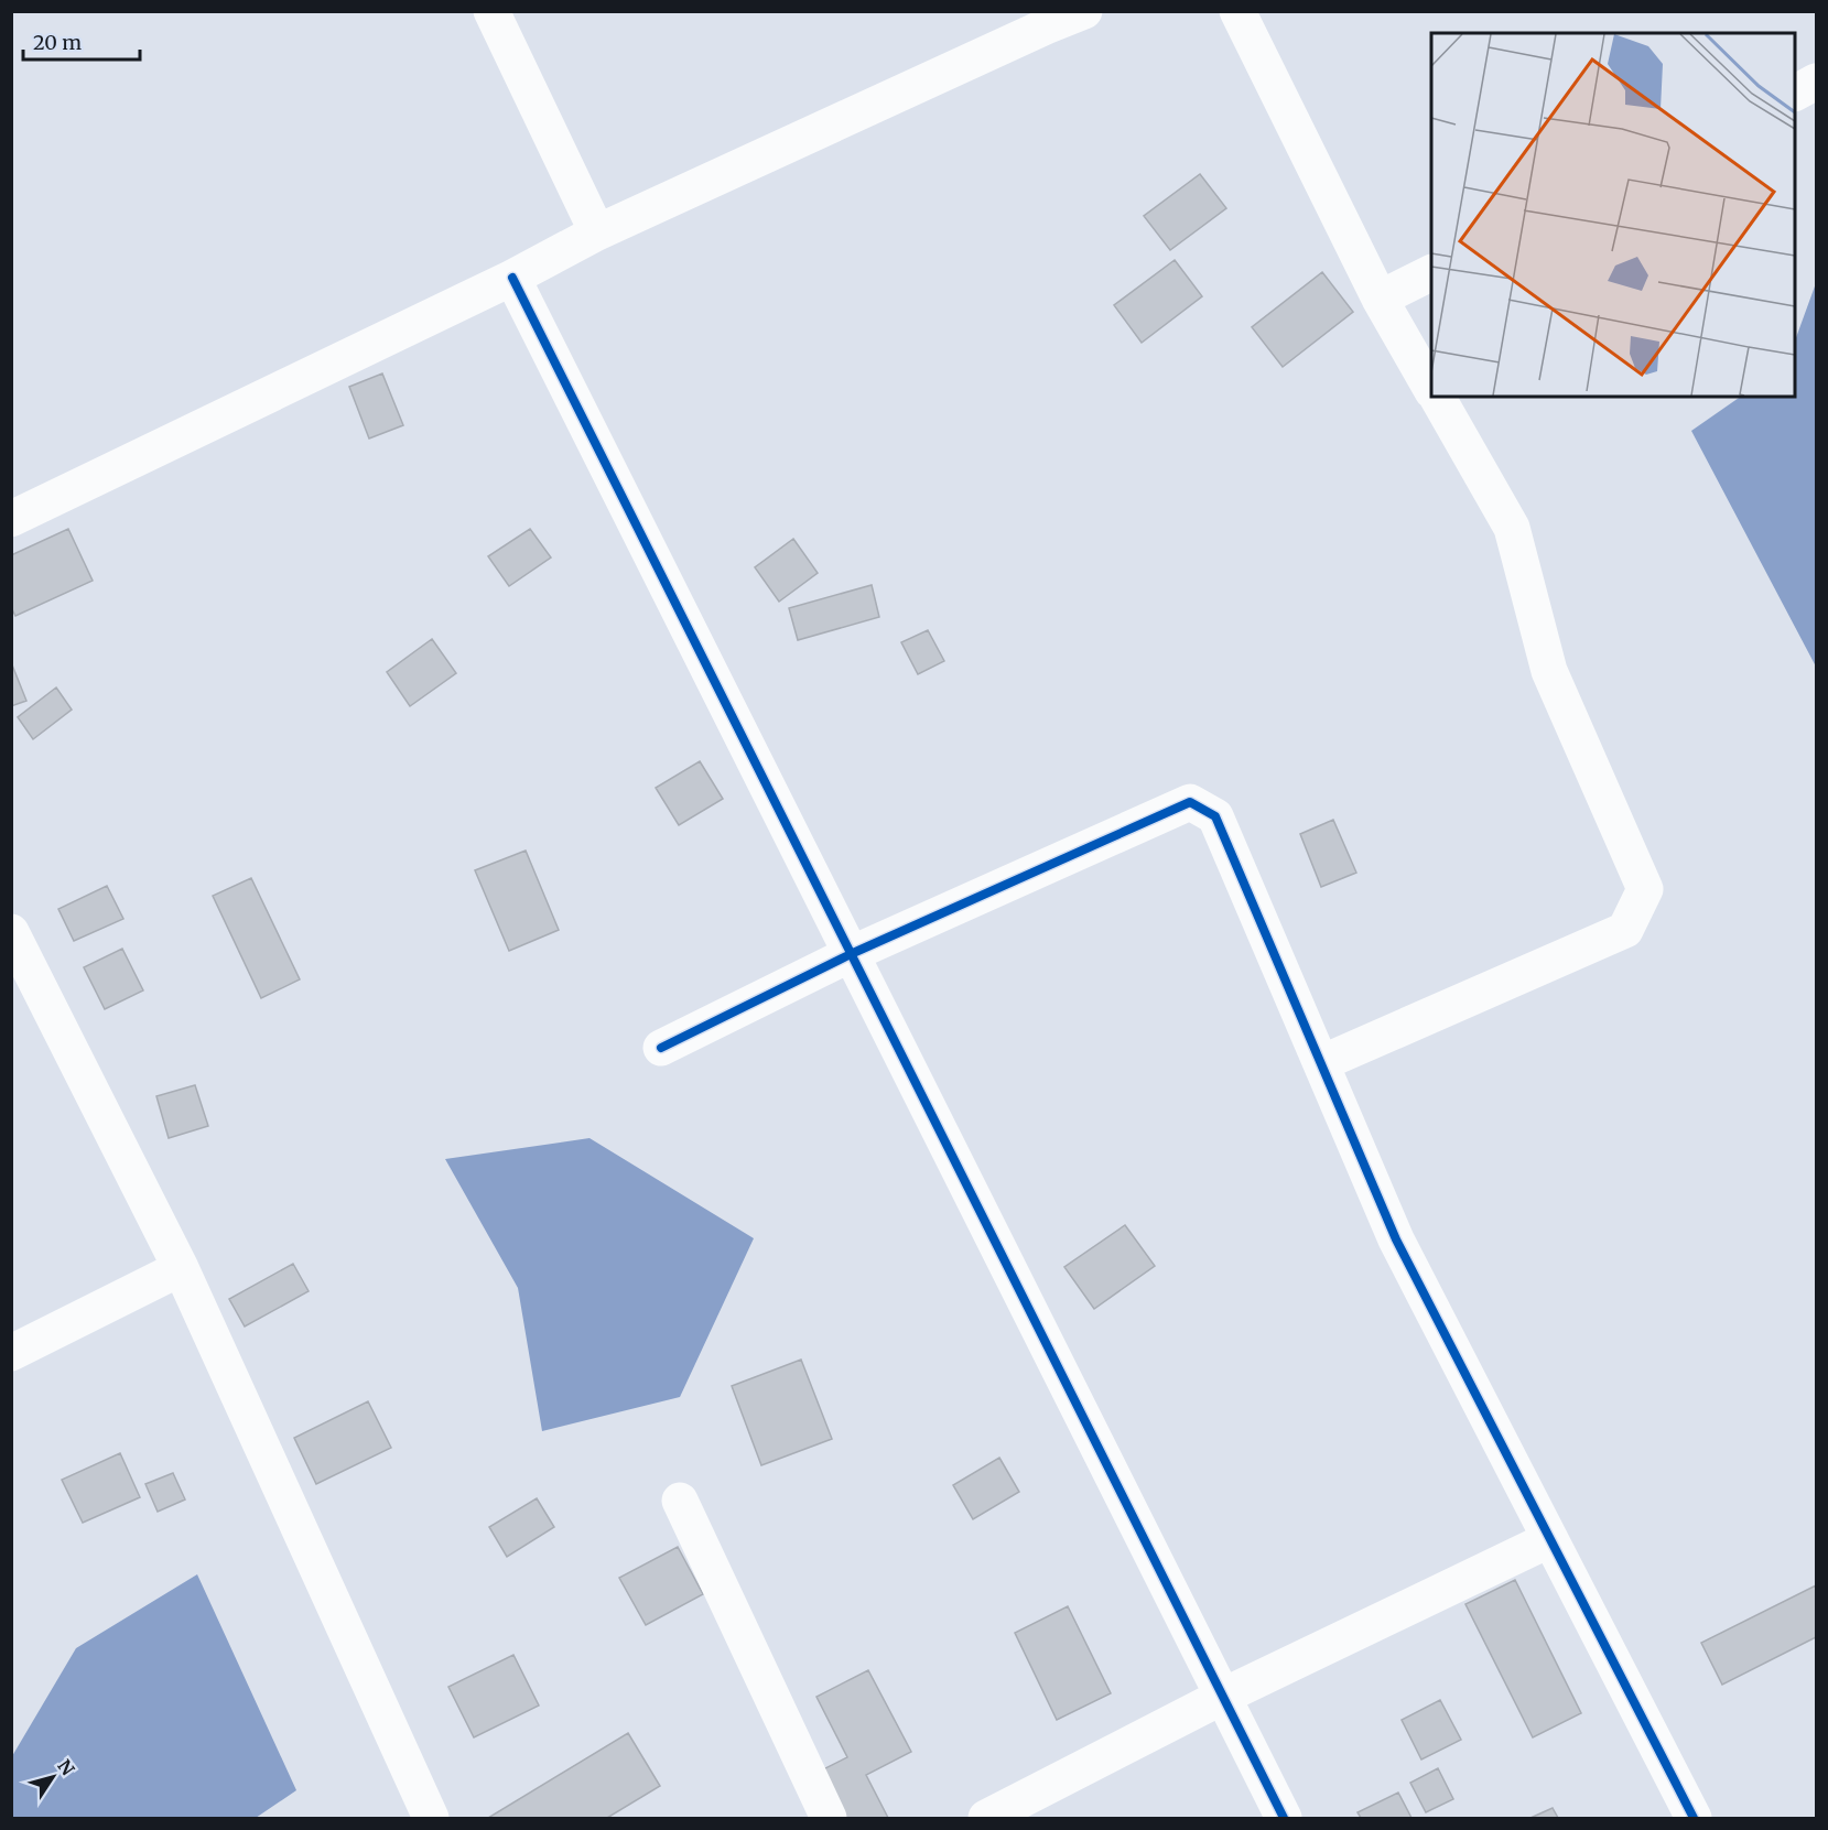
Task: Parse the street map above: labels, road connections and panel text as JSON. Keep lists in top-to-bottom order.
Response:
{
  "scale_bar": "20 m",
  "north": "top right"
}
